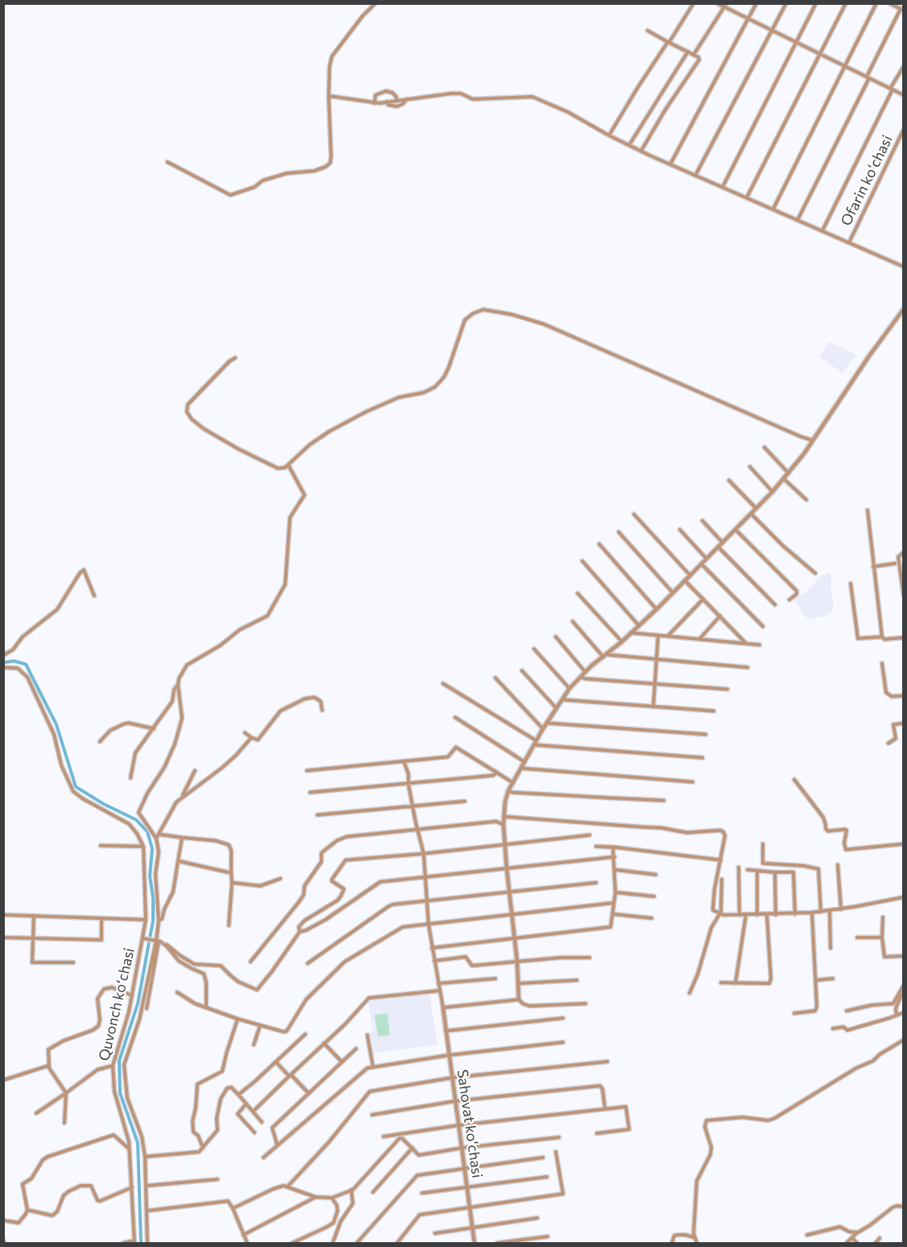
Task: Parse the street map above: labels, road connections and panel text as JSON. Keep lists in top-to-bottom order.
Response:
{
  "streets": {
    "street": ["Ofarin koʻchasi", "Quvonch koʻchasi", "Sahovat koʻchasi"]
  }
}
